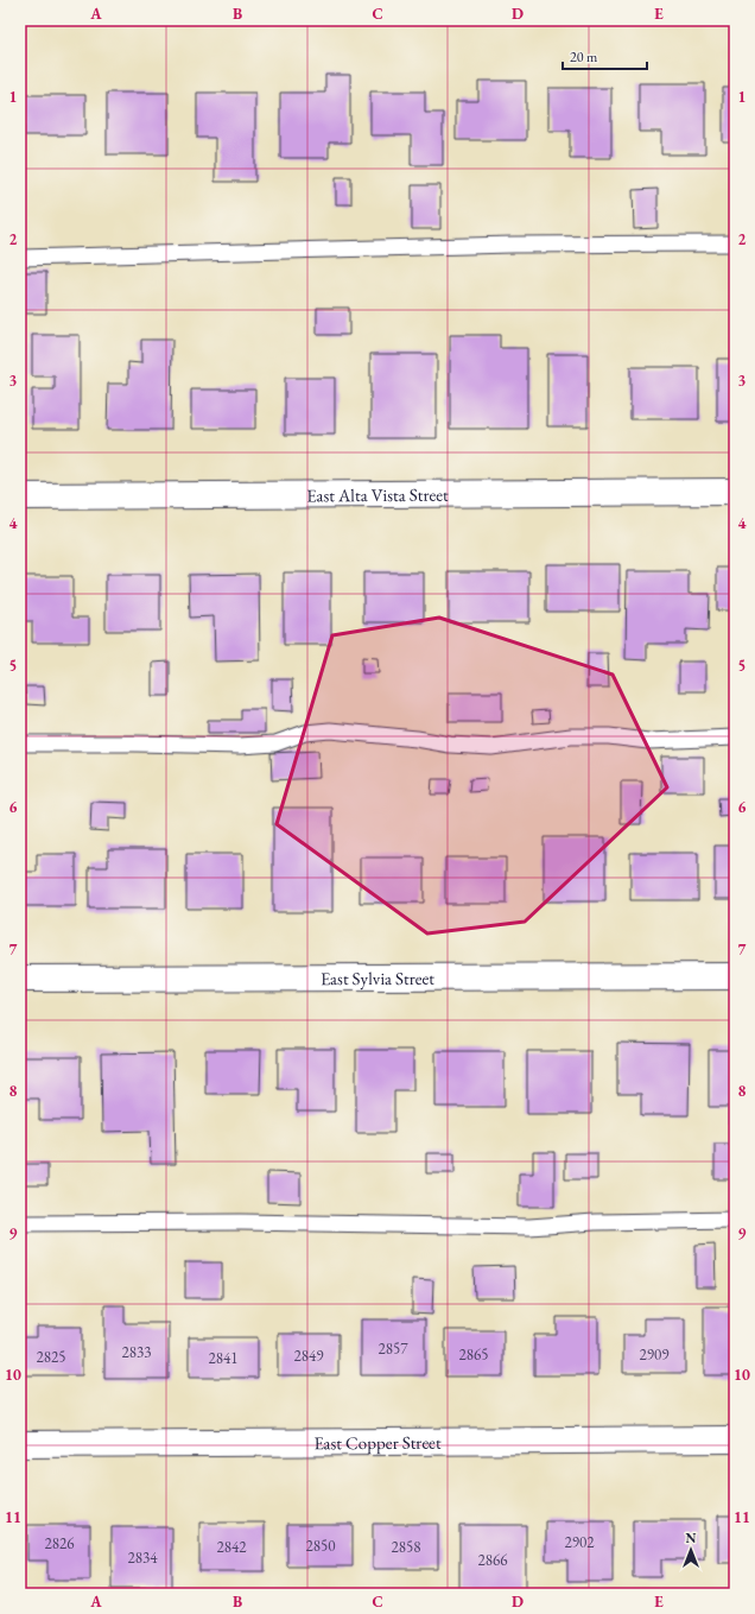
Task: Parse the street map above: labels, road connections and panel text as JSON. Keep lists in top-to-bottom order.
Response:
{
  "streets": {
    "street": ["East Alta Vista Street", "East Sylvia Street", "East Copper Street"]
  },
  "house_numbers": [
    "2857",
    "2833",
    "2865",
    "2909",
    "2849",
    "2825",
    "2841",
    "2902",
    "2826",
    "2850",
    "2842",
    "2858",
    "2834",
    "2866"
  ],
  "scale_bar": "20 m",
  "north": "top",
  "grid": {
    "columns": [
      "A",
      "B",
      "C",
      "D",
      "E"
    ],
    "rows": [
      "1",
      "2",
      "3",
      "4",
      "5",
      "6",
      "7",
      "8",
      "9",
      "10",
      "11"
    ]
  }
}
